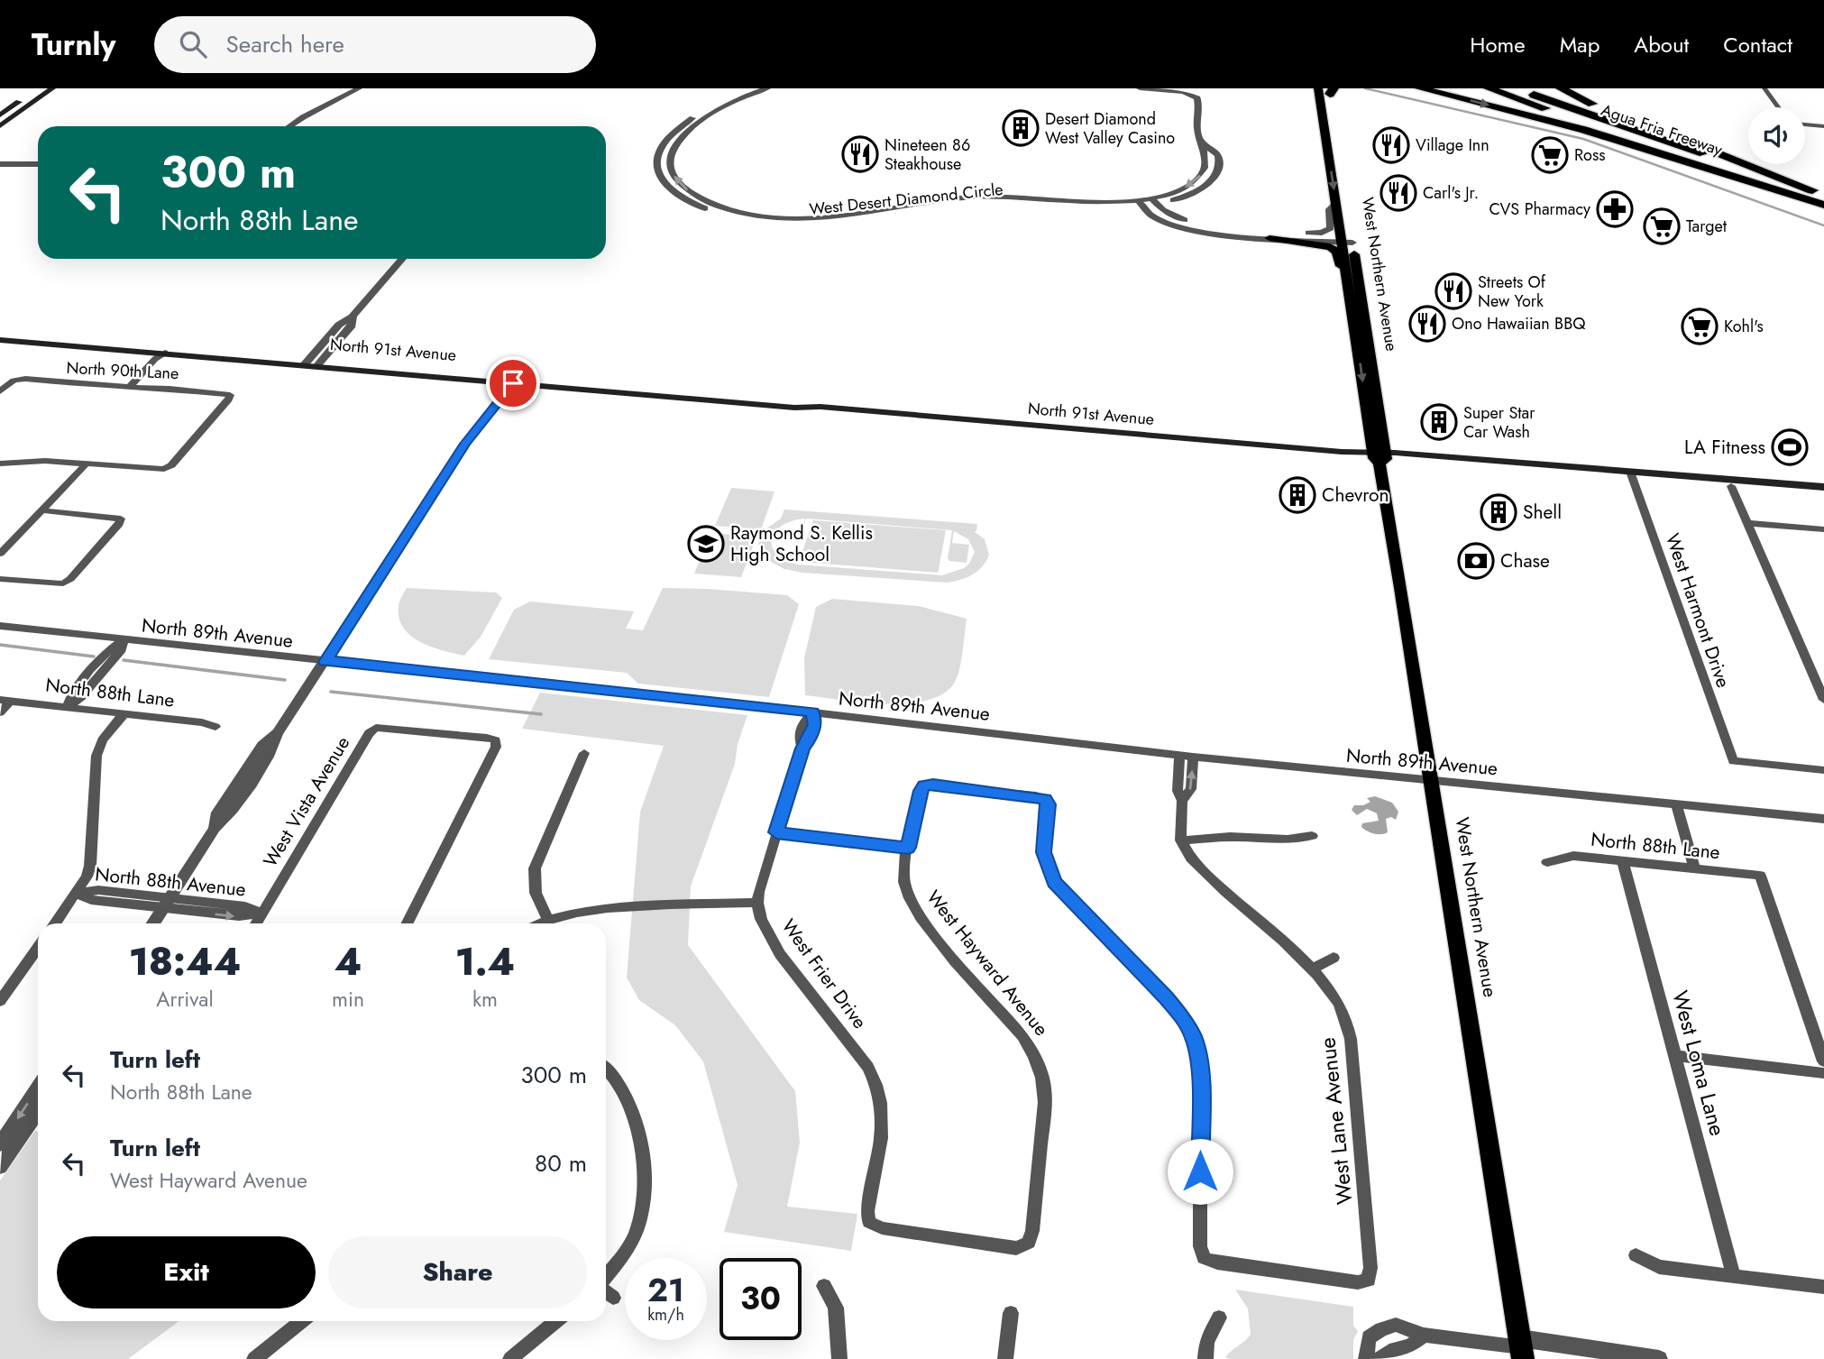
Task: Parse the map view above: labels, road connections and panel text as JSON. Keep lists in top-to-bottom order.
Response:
{
  "streets": {
    "highway": ["Agua Fria Freeway"],
    "main road": ["West Northern Avenue", "North 91st Avenue"],
    "street": [
      "West Desert Diamond Circle",
      "North 90th Lane",
      "West Harmont Drive",
      "North 89th Avenue",
      "North 88th Lane",
      "West Vista Avenue",
      "North 88th Avenue",
      "West Hayward Avenue",
      "West Frier Drive",
      "West Loma Lane",
      "West Lane Avenue"
    ]
  },
  "crossings": [
    ["West Northern Avenue", "North 91st Avenue"],
    ["West Northern Avenue", "North 89th Avenue"],
    ["North 91st Avenue", "West Harmont Drive"],
    ["North 88th Lane", "West Loma Lane"],
    ["West Vista Avenue", "North 88th Avenue"],
    ["West Hayward Avenue", "West Frier Drive"],
    ["West Hayward Avenue", "West Lane Avenue"]
  ],
  "places": {
    "building": [
      "Desert Diamond West Valley Casino",
      "Super Star Car Wash",
      "Chevron",
      "Shell"
    ],
    "restaurant": [
      "Village Inn",
      "Nineteen 86 Steakhouse",
      "Carl's Jr.",
      "Streets Of New York",
      "Ono Hawaiian BBQ"
    ],
    "supermarket": ["Ross", "Target", "Kohl's"],
    "pharmacy": ["CVS Pharmacy"],
    "sports": ["LA Fitness"],
    "school or university": ["Raymond S. Kellis High School"],
    "bank": ["Chase"]
  },
  "page": {
    "header": "Turnly",
    "search": "Search here",
    "nav": [
      "Home",
      "Map",
      "About",
      "Contact"
    ],
    "turn": ["300 m", "North 88th Lane"],
    "eta": [
      "18:44",
      "Arrival",
      "4",
      "min",
      "1.4",
      "km"
    ],
    "list": [
      {
        "name": "Turn left",
        "note": "North 88th Lane",
        "value": "300 m"
      },
      {
        "name": "Turn left",
        "note": "West Hayward Avenue",
        "value": "80 m"
      }
    ],
    "buttons": ["Exit", "Share"],
    "speed": "21 km/h",
    "limit": "30"
  }
}
